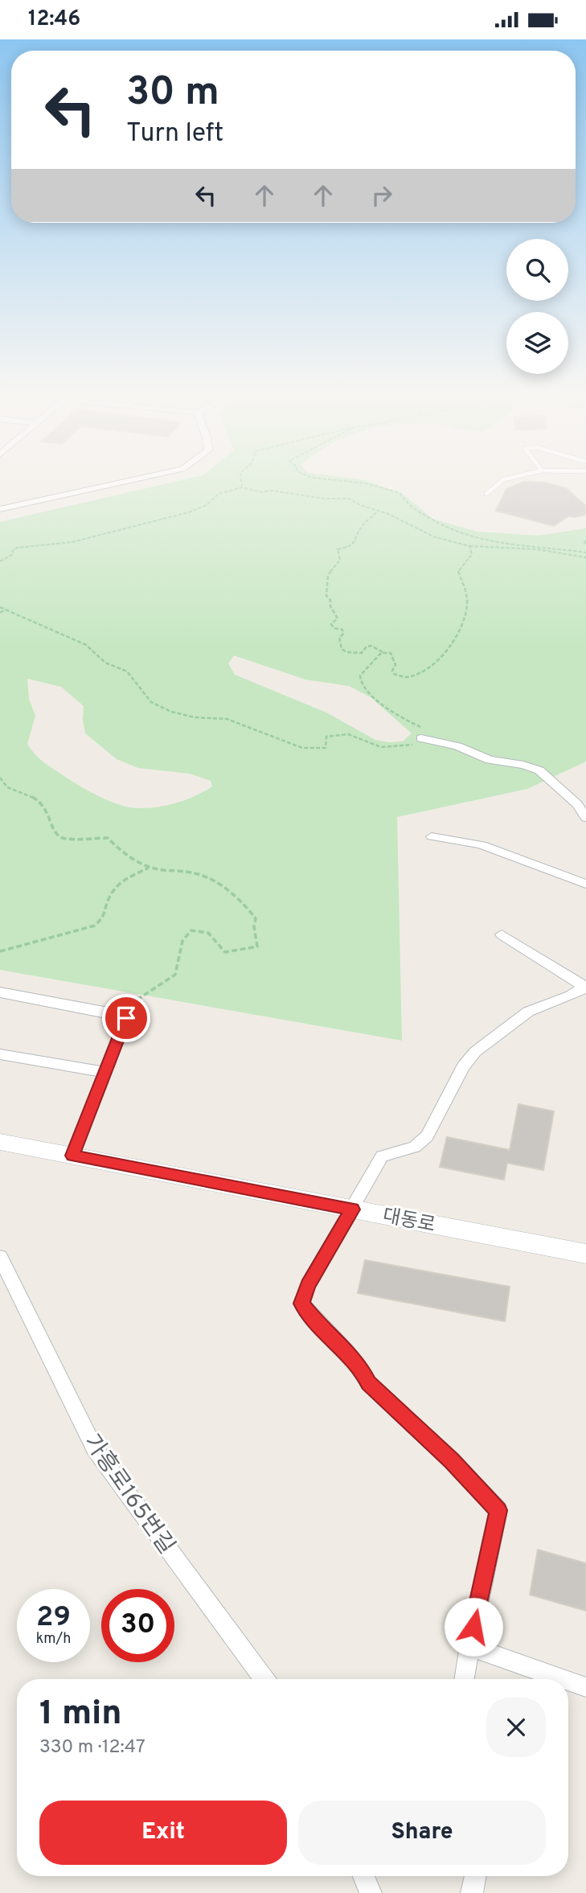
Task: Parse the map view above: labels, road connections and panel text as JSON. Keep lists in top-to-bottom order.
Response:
{
  "streets": {
    "main road": ["대동로"],
    "street": ["가흥로165번길"]
  },
  "page": {
    "status": "12:46",
    "turn": ["30 m", "Turn left"],
    "speed": "29 km/h",
    "limit": "30",
    "heading": ["1 min", "330 m · 12:47"],
    "buttons": ["Exit", "Share"]
  }
}
